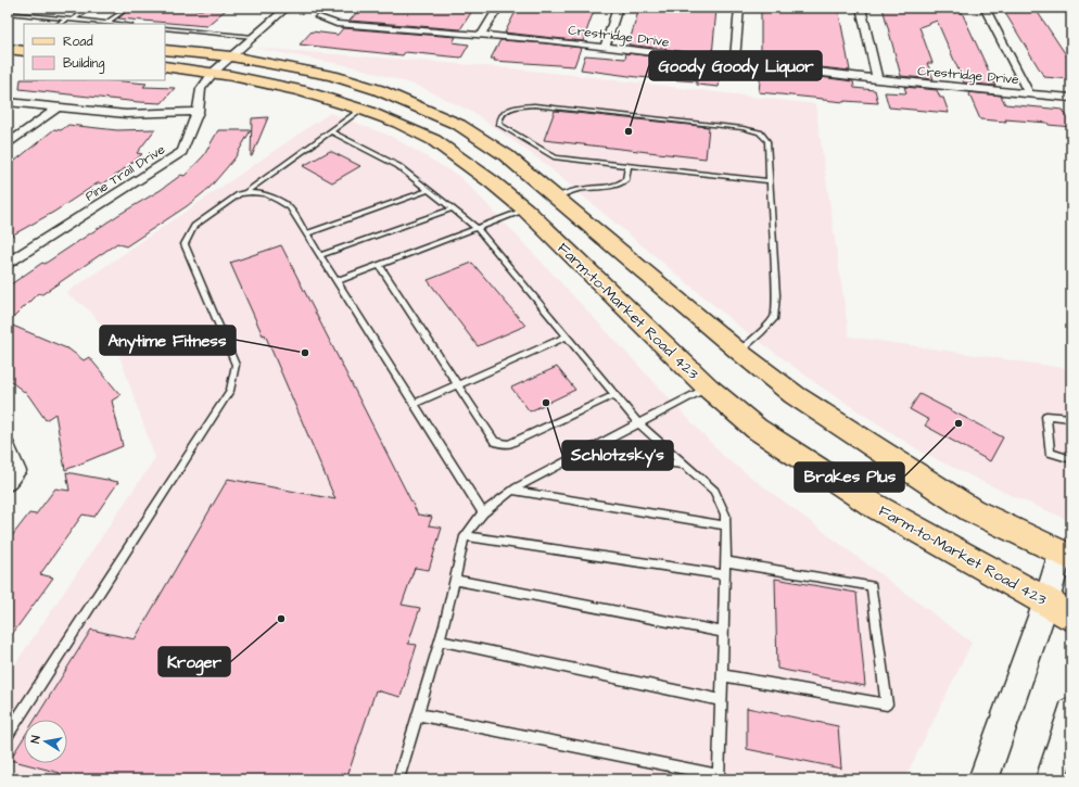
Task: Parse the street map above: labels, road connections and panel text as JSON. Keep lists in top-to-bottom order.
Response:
{
  "streets": {
    "main road": ["Farm-to-Market Road 423"],
    "street": ["Crestridge Drive", "Pine Trail Drive"]
  },
  "crossings": [
    ["Pine Trail Drive", "Farm-to-Market Road 423"]
  ],
  "places": [
    "Goody Goody Liquor",
    "Anytime Fitness",
    "Schlotzsky's",
    "Brakes Plus",
    "Kroger"
  ],
  "legend": ["Road", "Building"],
  "north": "left"
}
